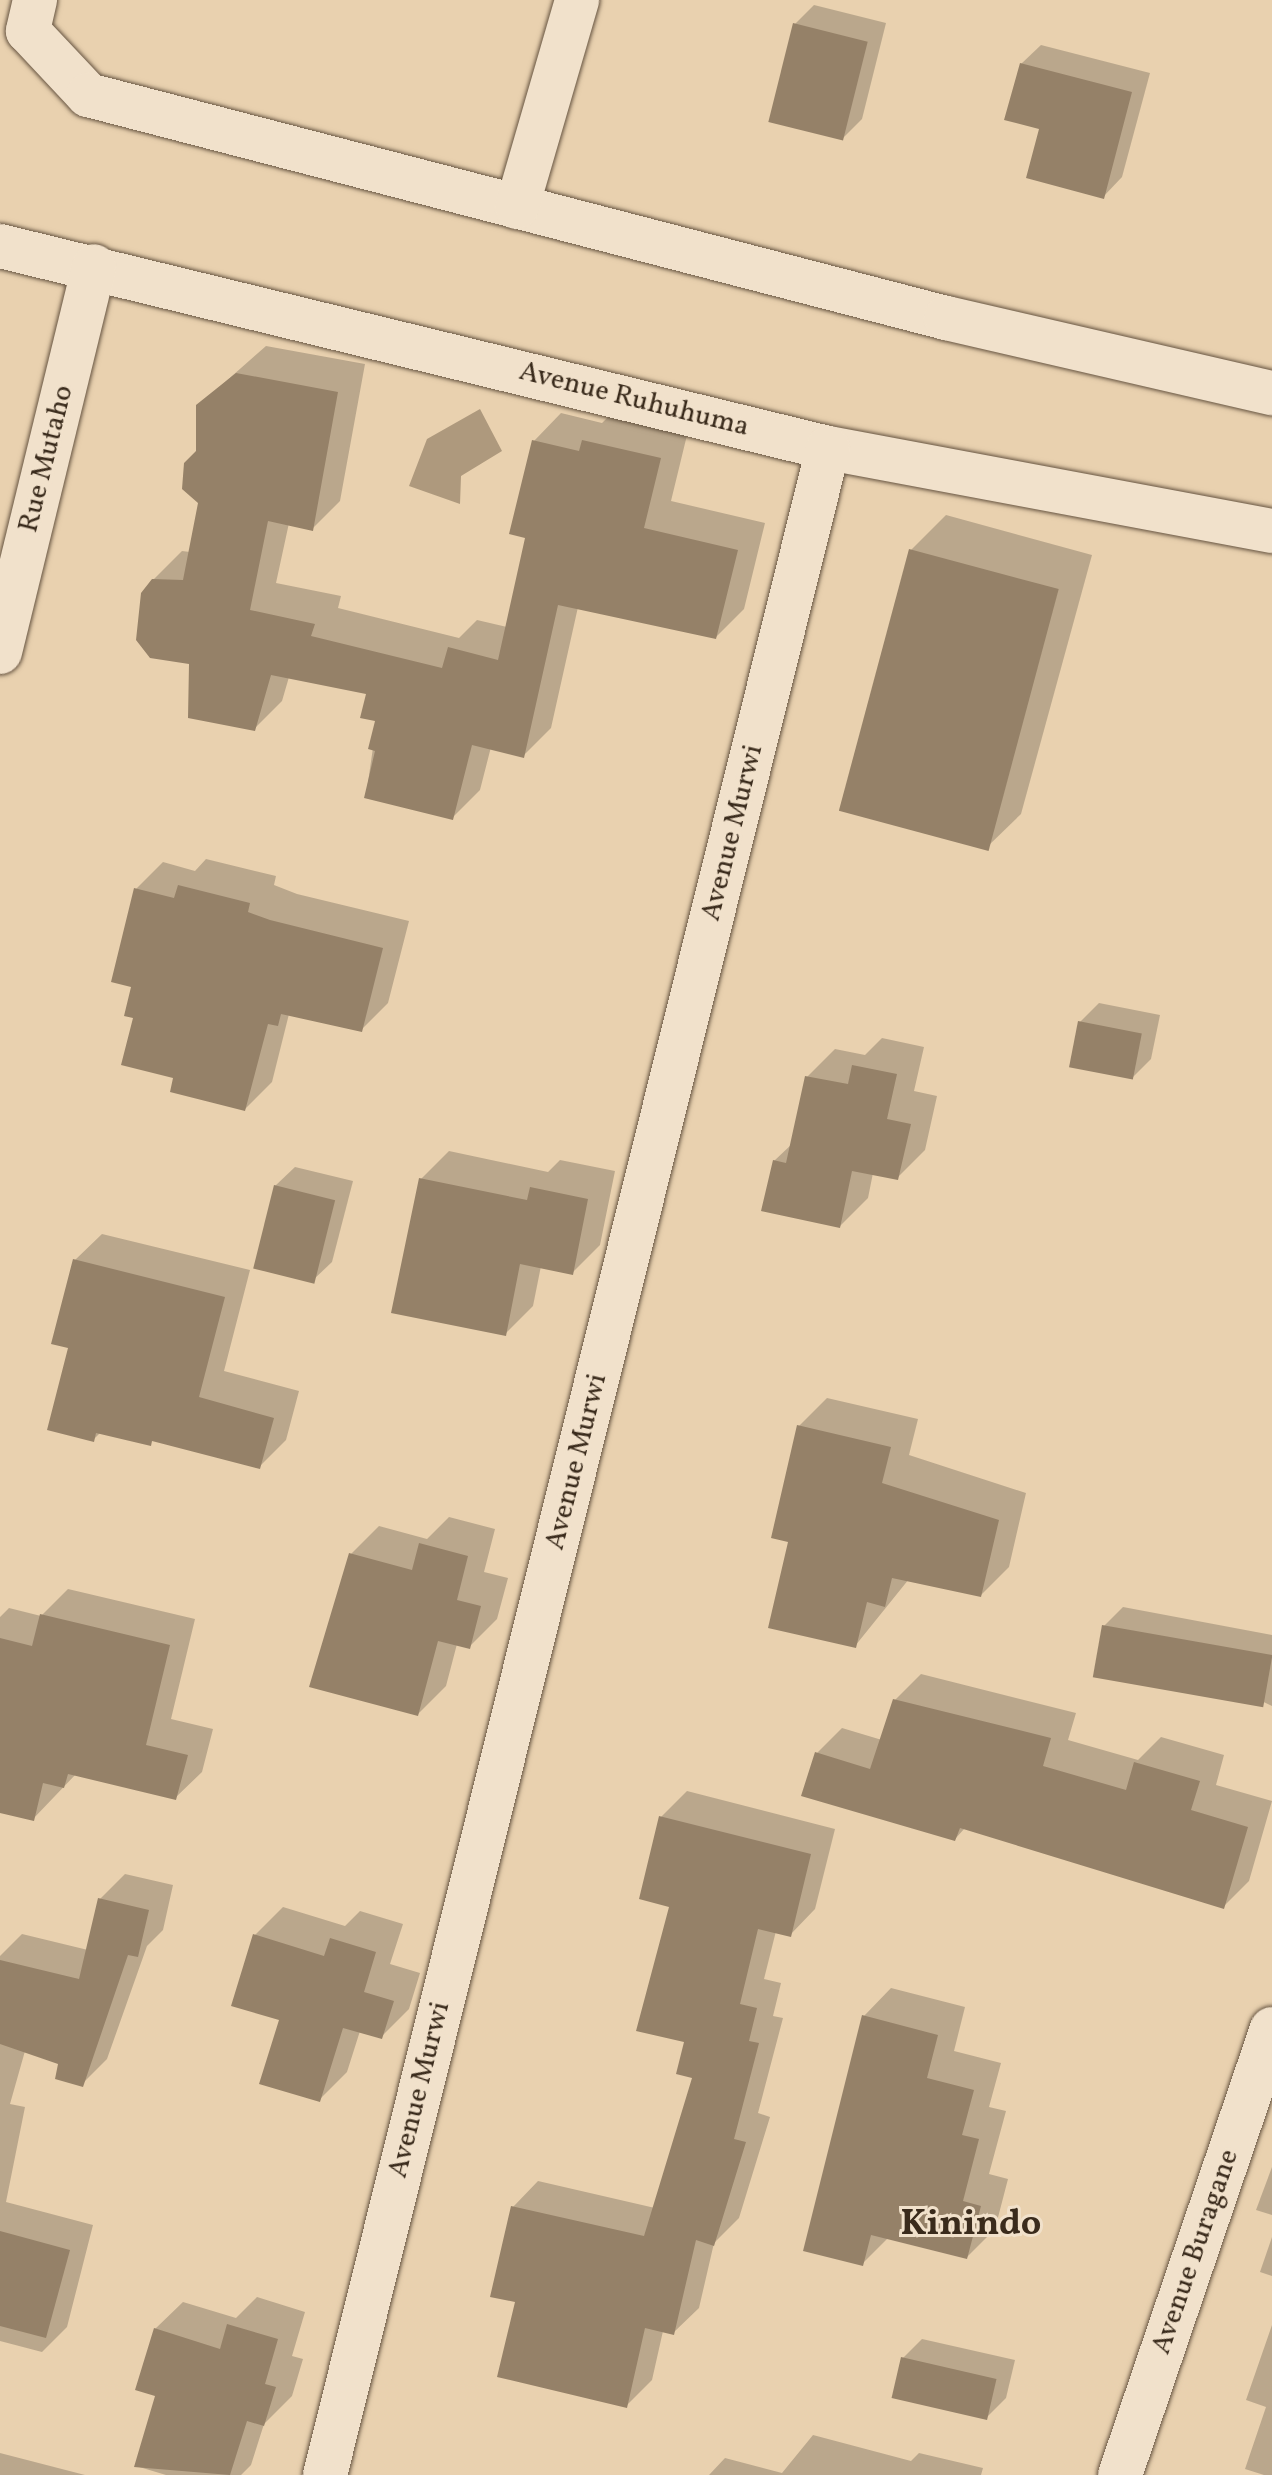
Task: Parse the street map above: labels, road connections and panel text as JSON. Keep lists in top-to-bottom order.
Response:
{
  "streets": {
    "street": [
      "Avenue Ruhuhuma",
      "Rue Mutaho",
      "Avenue Murwi",
      "Avenue Buragane"
    ]
  },
  "crossings": [
    ["Avenue Ruhuhuma", "Rue Mutaho"],
    ["Avenue Ruhuhuma", "Avenue Murwi"]
  ],
  "districts": ["Kinindo"]
}
